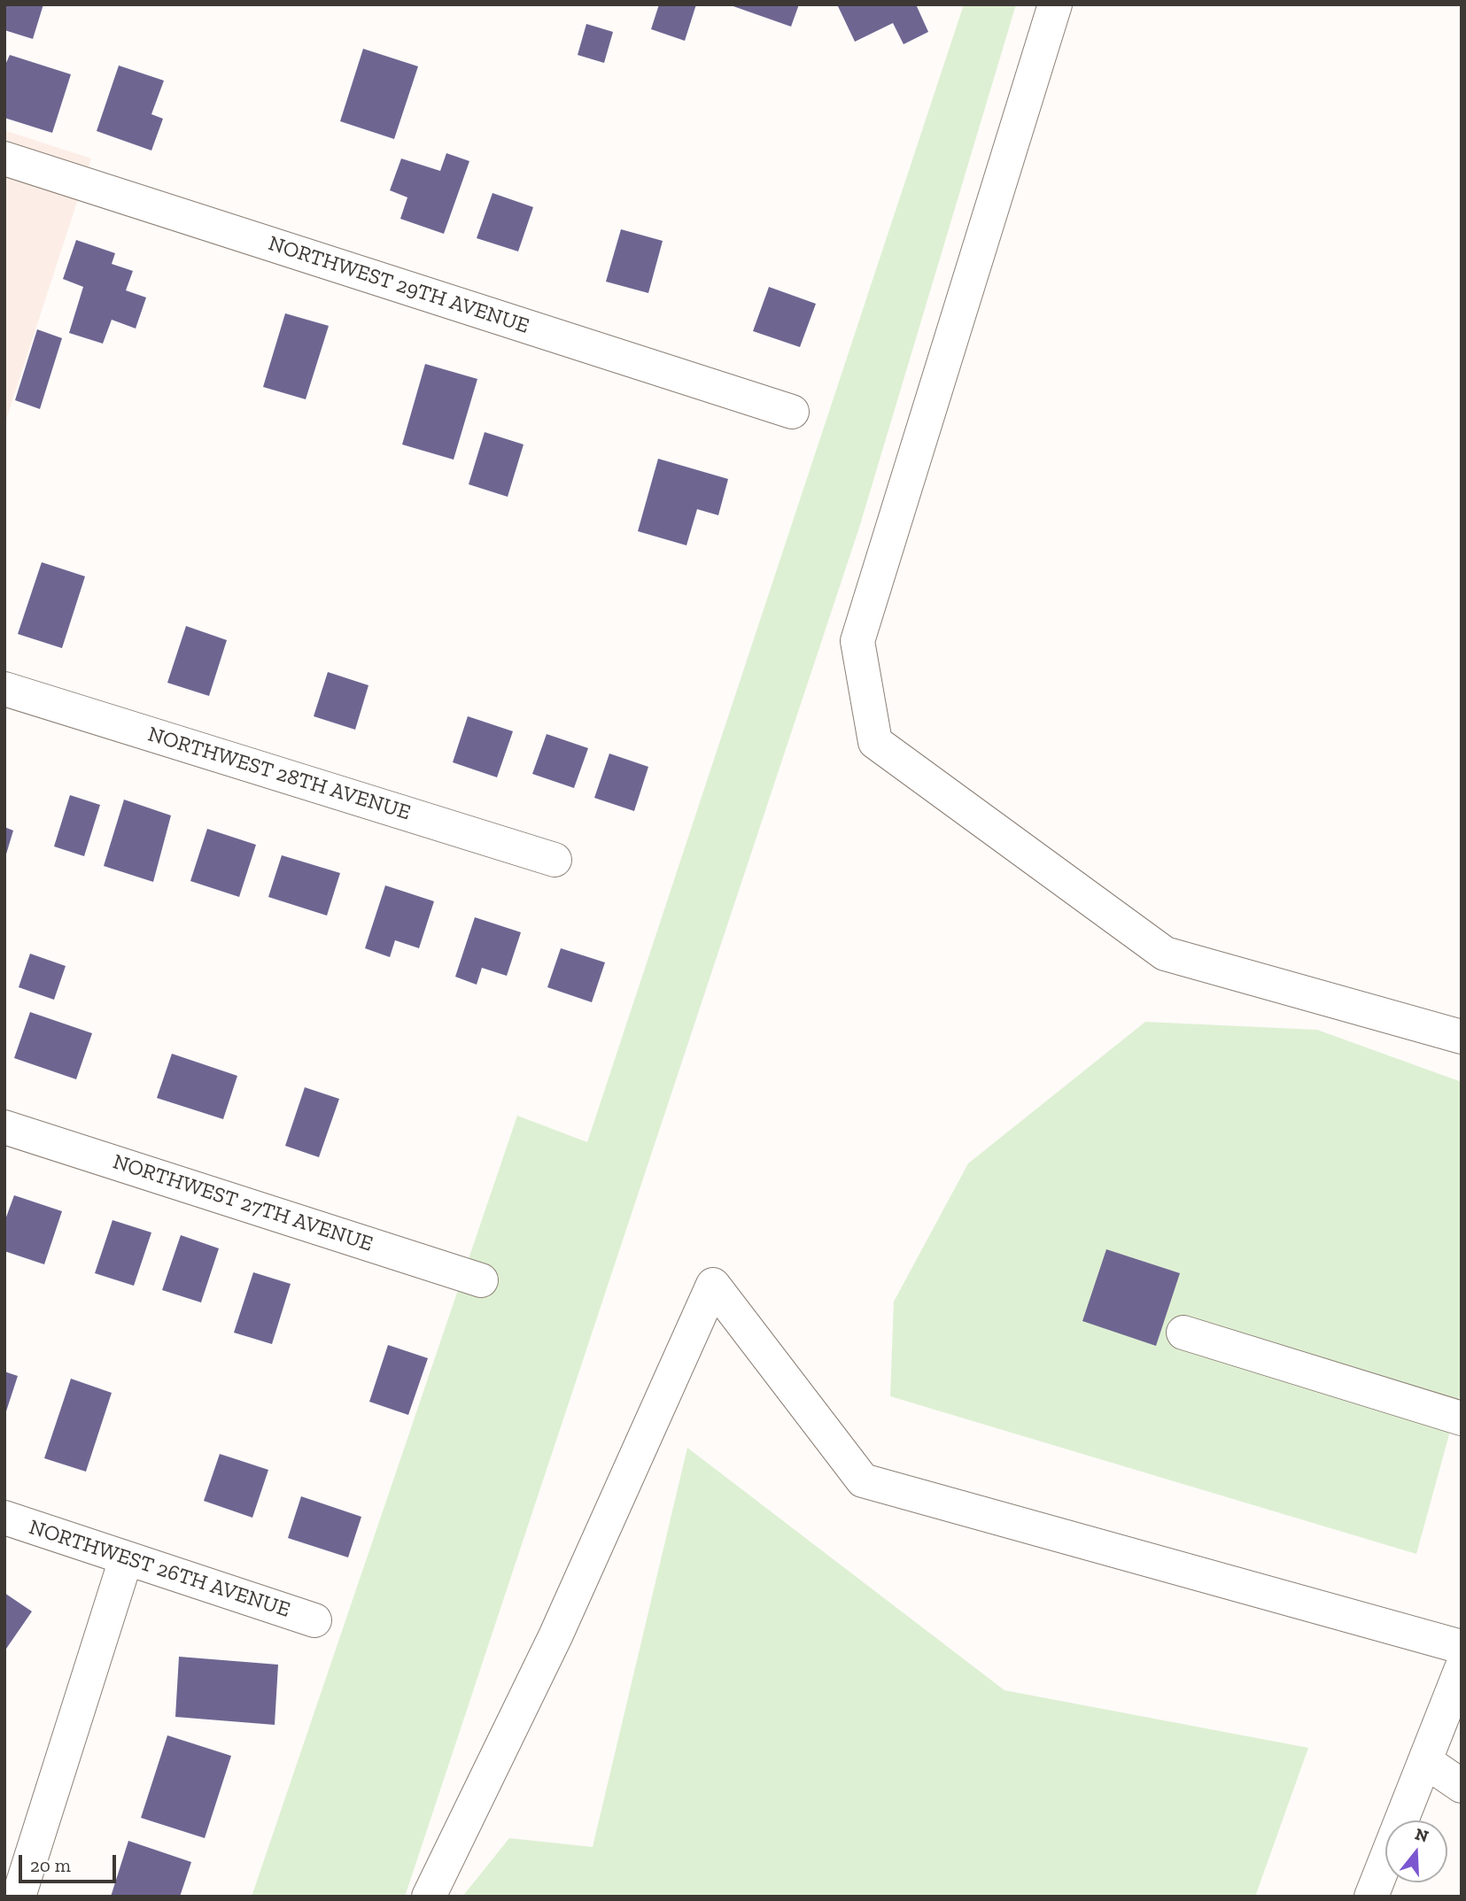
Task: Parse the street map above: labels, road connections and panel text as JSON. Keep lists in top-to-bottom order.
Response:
{
  "streets": {
    "street": [
      "NORTHWEST 29TH AVENUE",
      "NORTHWEST 28TH AVENUE",
      "NORTHWEST 27TH AVENUE",
      "NORTHWEST 26TH AVENUE"
    ]
  },
  "scale_bar": "20 m",
  "north": "top"
}
